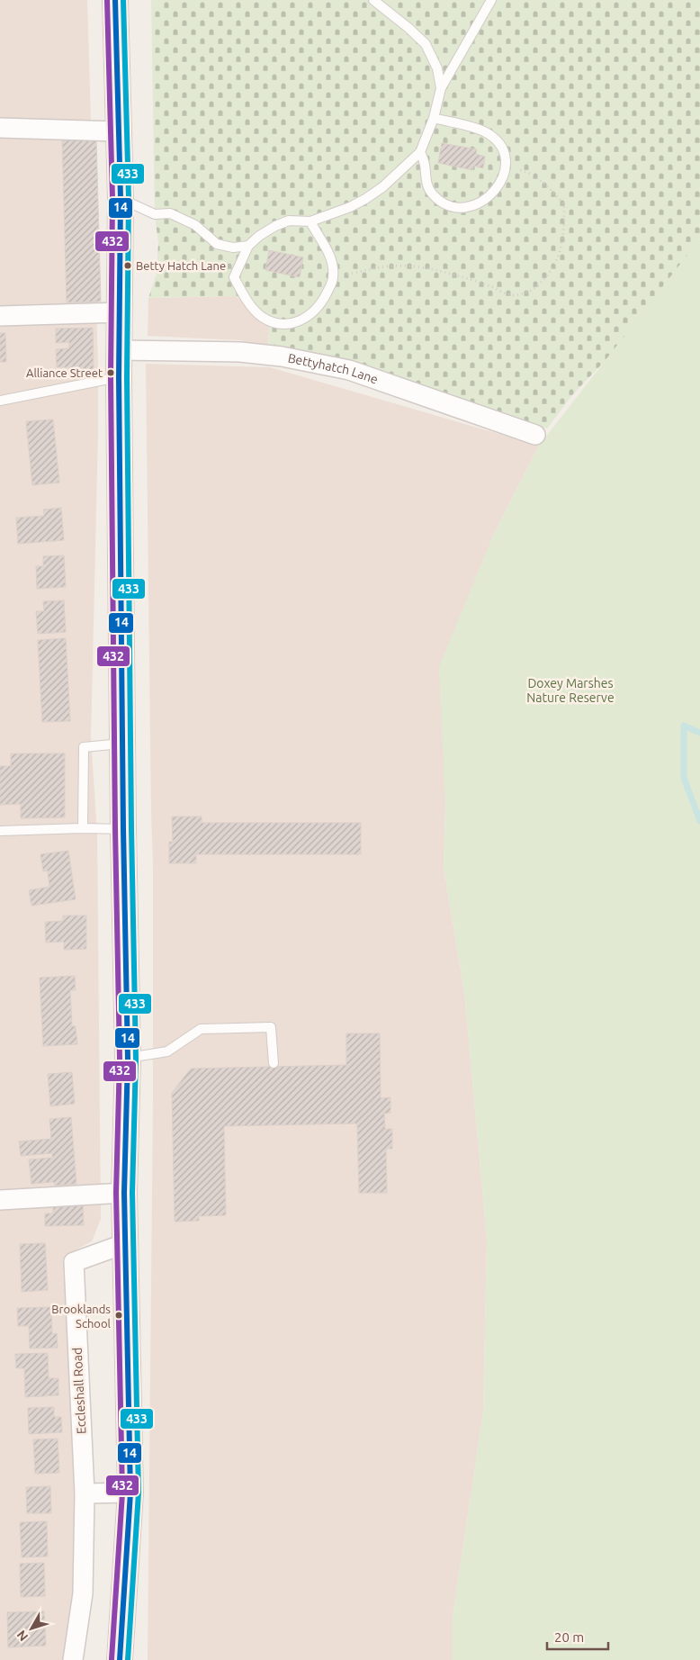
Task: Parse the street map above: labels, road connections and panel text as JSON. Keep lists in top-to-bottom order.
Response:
{
  "streets": {
    "street": ["Bettyhatch Lane", "Eccleshall Road"]
  },
  "parks": ["Doxey Marshes Nature Reserve"],
  "places": ["Betty Hatch Lane", "Alliance Street", "Brooklands School"],
  "lines": ["transit line 14", "transit line 432", "transit line 433"],
  "scale_bar": "20 m",
  "north": "bottom left"
}
